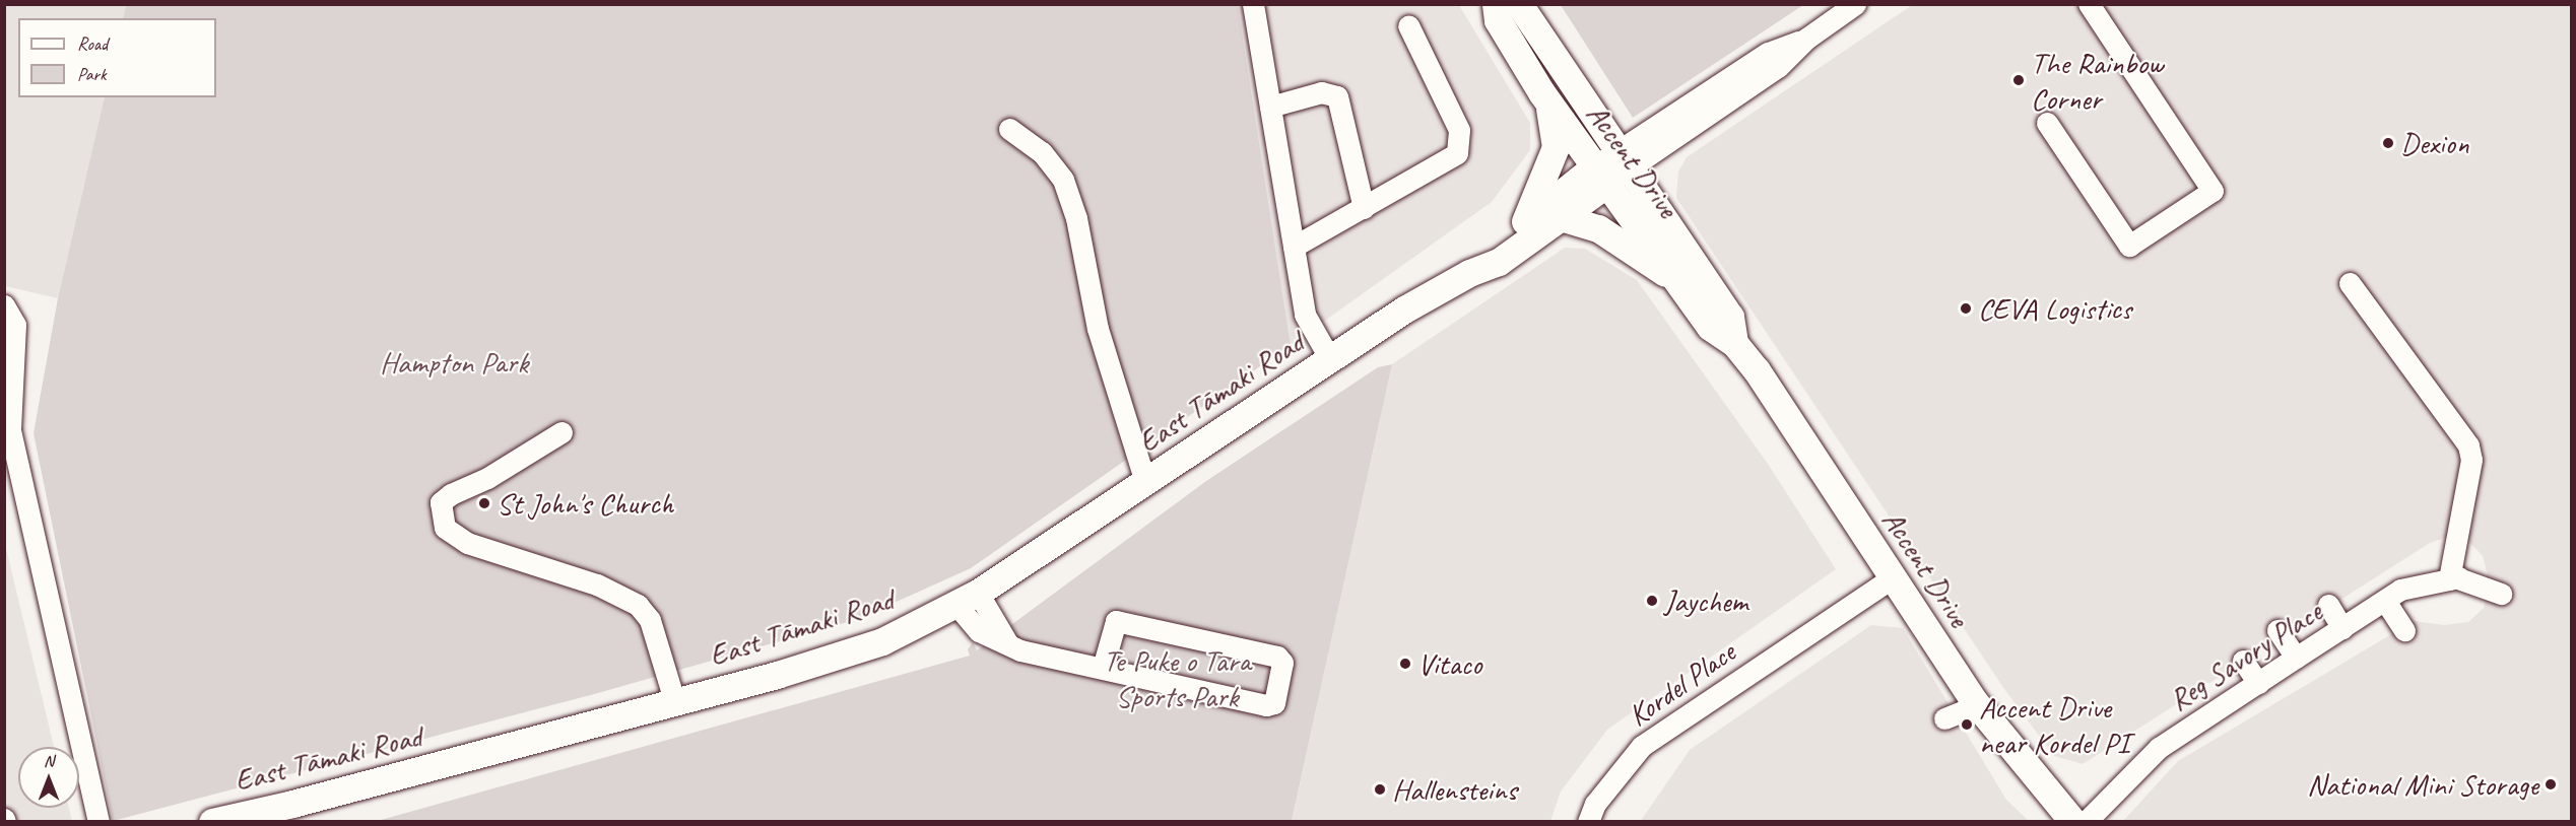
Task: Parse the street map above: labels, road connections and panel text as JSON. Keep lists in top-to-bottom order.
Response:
{
  "streets": {
    "main road": ["Accent Drive", "East Tāmaki Road"],
    "street": ["Reg Savory Place", "Kordel Place"]
  },
  "crossings": [
    ["Accent Drive", "East Tāmaki Road"],
    ["Accent Drive", "Kordel Place"]
  ],
  "parks": ["Hampton Park", "Te Puke o Tara Sports Park"],
  "places": [
    "The Rainbow Corner",
    "Dexion",
    "CEVA Logistics",
    "St John's Church",
    "Jaychem",
    "Vitaco",
    "Accent Drive near Kordel PI",
    "National Mini Storage",
    "Hallensteins"
  ],
  "legend": ["Road", "Park"],
  "north": "top"
}
